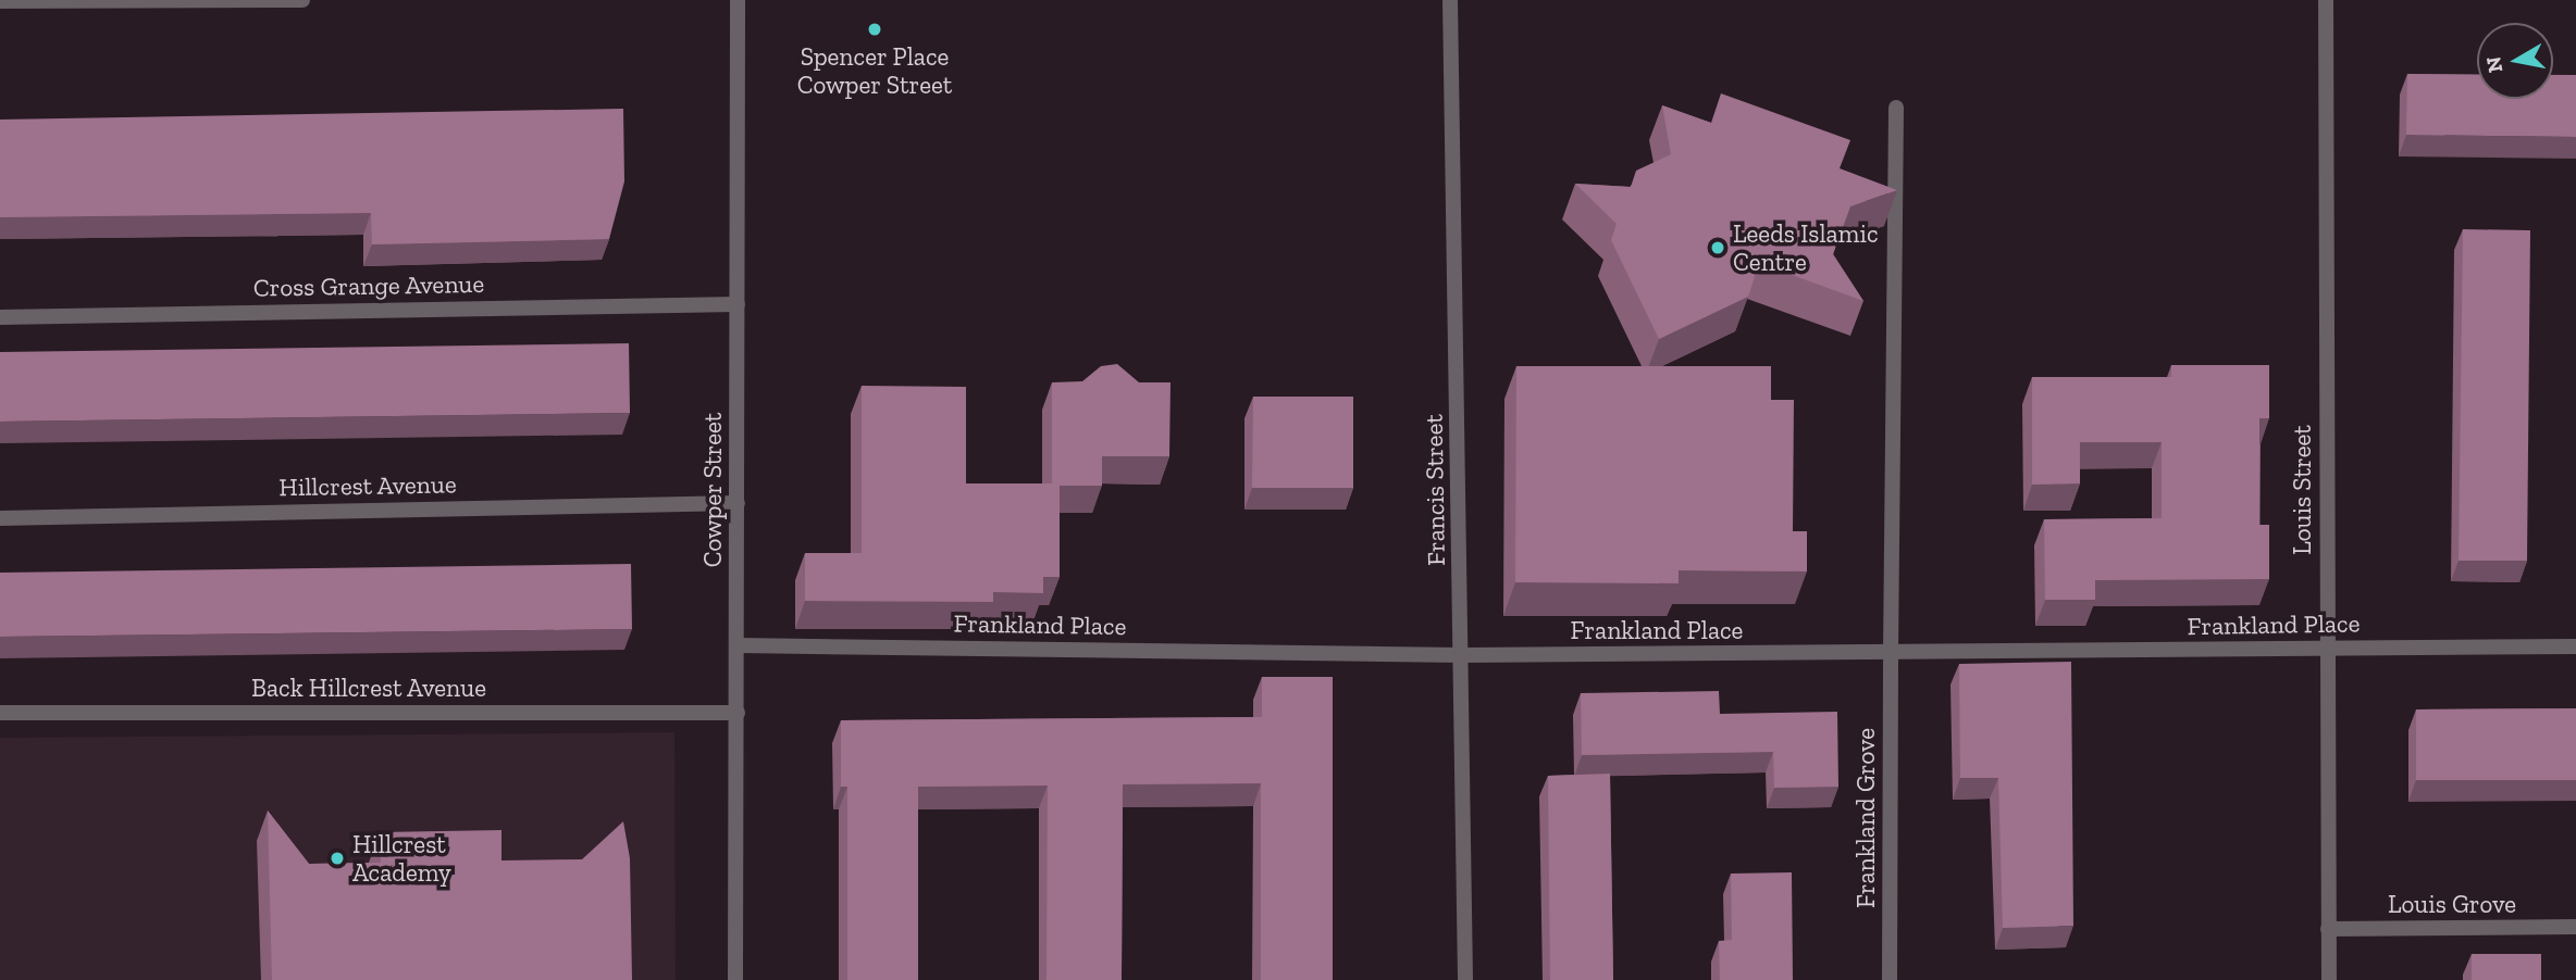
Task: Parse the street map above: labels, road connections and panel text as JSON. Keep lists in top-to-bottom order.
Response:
{
  "streets": {
    "street": [
      "Cross Grange Avenue",
      "Hillcrest Avenue",
      "Cowper Street",
      "Francis Street",
      "Louis Street",
      "Frankland Place",
      "Back Hillcrest Avenue",
      "Frankland Grove",
      "Louis Grove"
    ]
  },
  "crossings": [
    ["Cross Grange Avenue", "Cowper Street"],
    ["Hillcrest Avenue", "Cowper Street"],
    ["Cowper Street", "Frankland Place"],
    ["Cowper Street", "Back Hillcrest Avenue"],
    ["Francis Street", "Frankland Place"],
    ["Louis Street", "Frankland Place"],
    ["Louis Street", "Louis Grove"],
    ["Frankland Place", "Frankland Grove"]
  ],
  "places": ["Spencer Place Cowper Street", "Leeds Islamic Centre", "Hillcrest Academy"],
  "north": "left"
}
